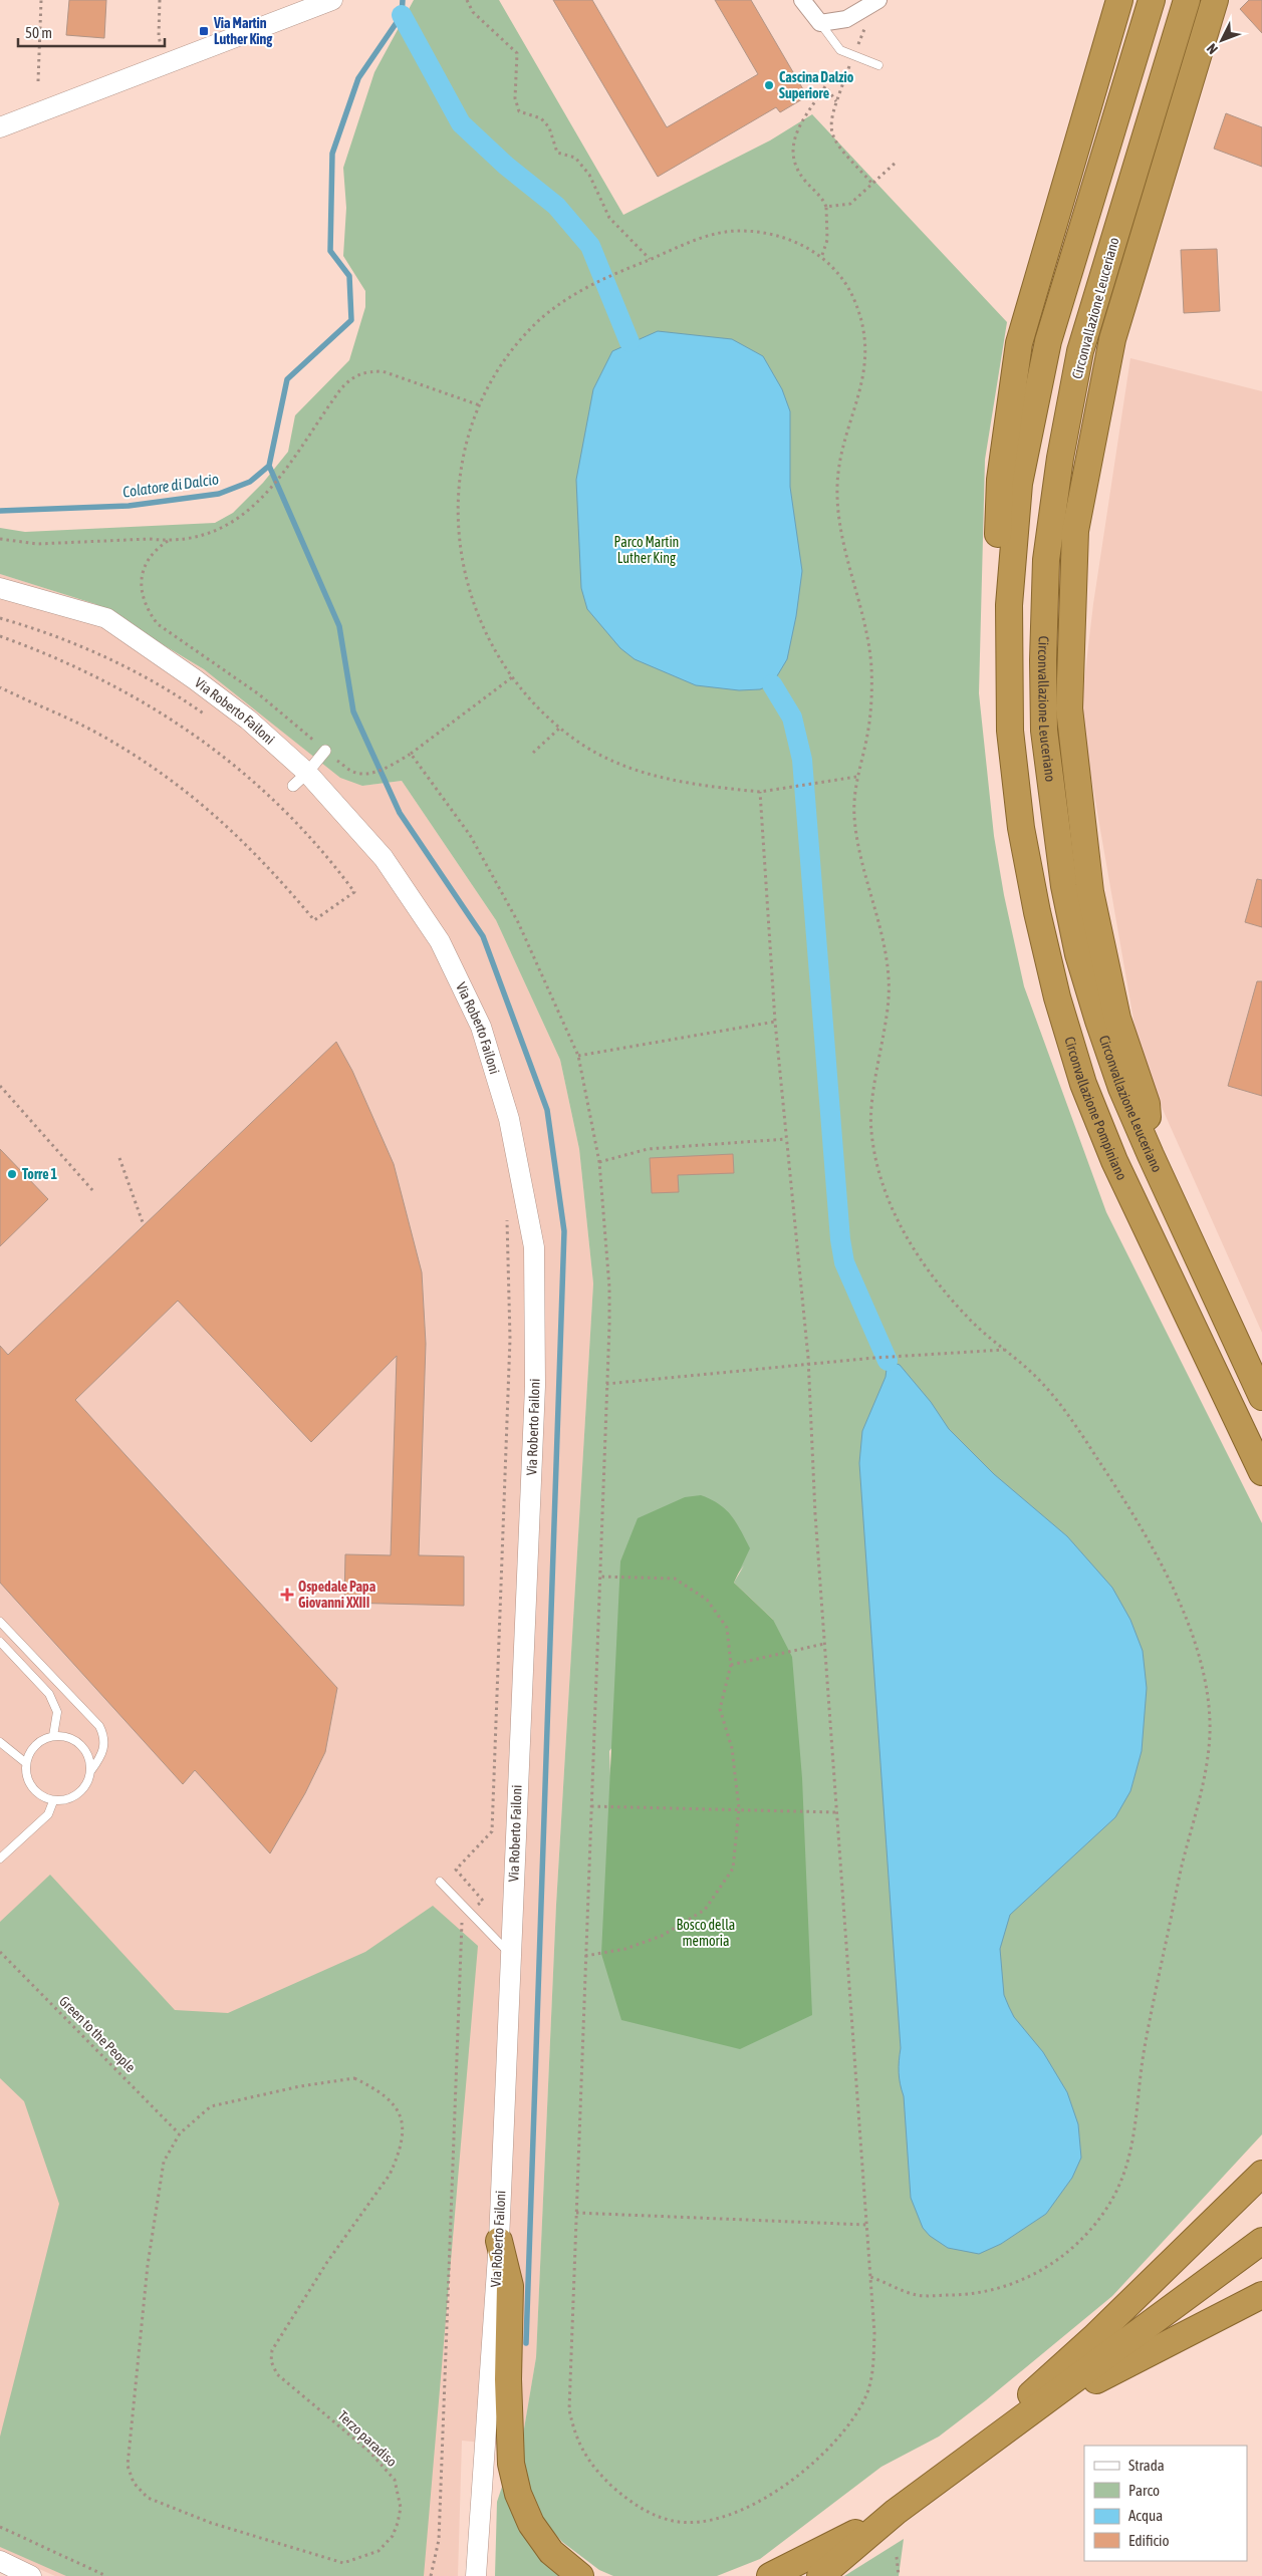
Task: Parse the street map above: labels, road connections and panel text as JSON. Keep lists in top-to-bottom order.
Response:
{
  "streets": {
    "highway": ["Circonvallazione Leuceriano", "Circonvallazione Pompiniano"],
    "street": ["Via Roberto Failoni"],
    "path": ["Green to the People", "Terzo paradiso"]
  },
  "crossings": [
    ["Green to the People", "Terzo paradiso"]
  ],
  "water": ["Colatore di Dalcio"],
  "parks": ["Parco Martin Luther King", "Bosco della memoria"],
  "places": {
    "transit": ["Via Martin Luther King"],
    "other": ["Cascina Dalzio Superiore", "Torre 1"],
    "health": ["Ospedale Papa Giovanni XXIII"]
  },
  "legend": [
    "Strada",
    "Parco",
    "Acqua",
    "Edificio"
  ],
  "scale_bar": "50 m",
  "north": "bottom left"
}
